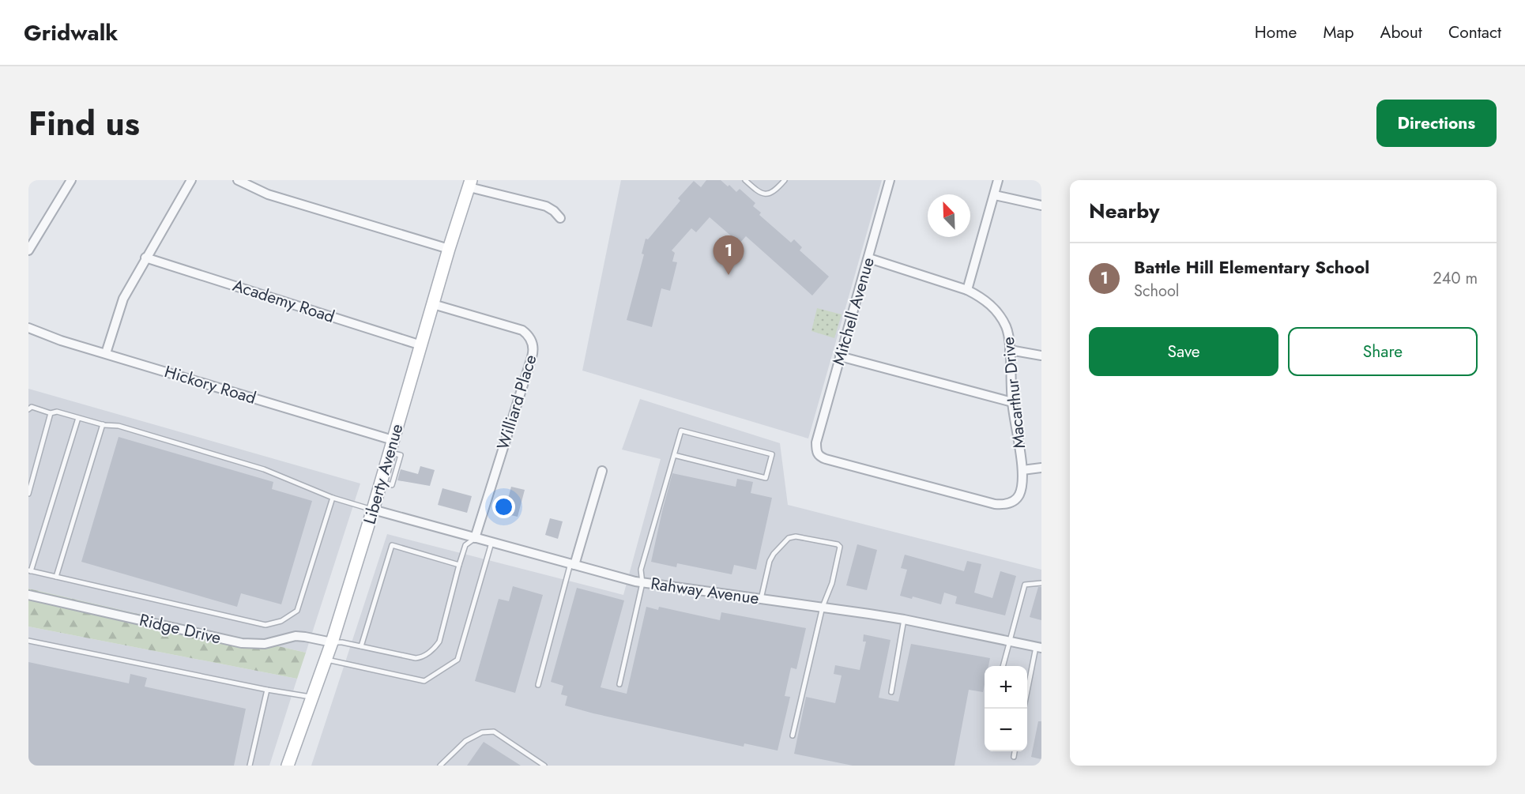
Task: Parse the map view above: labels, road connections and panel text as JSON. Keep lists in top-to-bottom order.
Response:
{
  "streets": {
    "street": [
      "Academy Road",
      "Mitchell Avenue",
      "Hickory Road",
      "Macarthur Drive",
      "Williard Place",
      "Liberty Avenue",
      "Rahway Avenue",
      "Ridge Drive"
    ]
  },
  "crossings": [
    ["Academy Road", "Liberty Avenue"],
    ["Mitchell Avenue", "Macarthur Drive"],
    ["Hickory Road", "Liberty Avenue"],
    ["Williard Place", "Liberty Avenue"],
    ["Williard Place", "Rahway Avenue"],
    ["Liberty Avenue", "Rahway Avenue"],
    ["Liberty Avenue", "Ridge Drive"]
  ],
  "north": "top left",
  "page": {
    "header": "Gridwalk",
    "nav": [
      "Home",
      "Map",
      "About",
      "Contact"
    ],
    "title": "Find us",
    "buttons": [
      "Directions",
      ["Save", "Share"]
    ],
    "heading": "Nearby",
    "pins": "1",
    "list": [
      {
        "mark": "1",
        "name": "Battle Hill Elementary School",
        "note": "School",
        "value": "240 m"
      }
    ],
    "map_buttons": ["+", "−"]
  }
}
